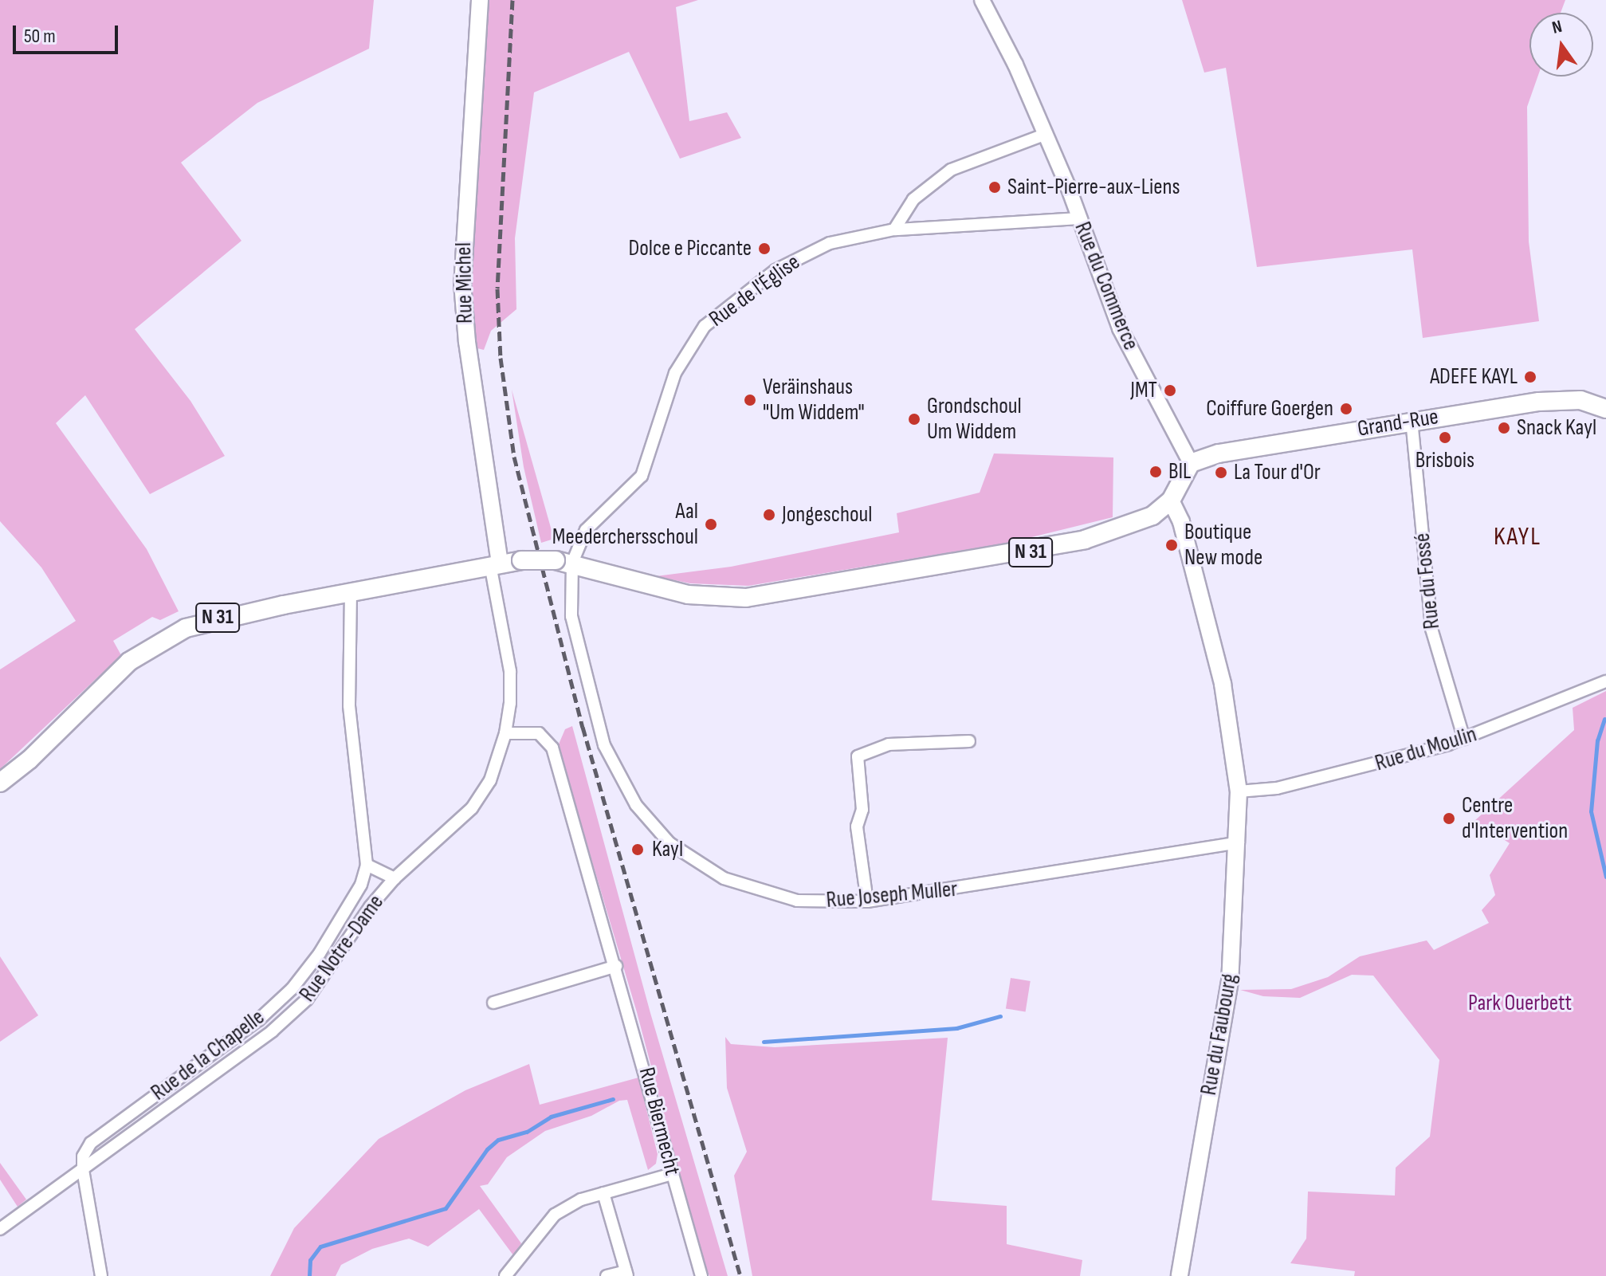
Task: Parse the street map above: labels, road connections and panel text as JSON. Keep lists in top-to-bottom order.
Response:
{
  "streets": {
    "main road": [
      "Rue Michel",
      "Grand-Rue",
      "N 31",
      "Rue du Faubourg"
    ],
    "street": [
      "Rue du Commerce",
      "Rue de l'Église",
      "Rue du Fossé",
      "Rue du Moulin",
      "Rue Joseph Muller",
      "Rue Notre-Dame",
      "Rue de la Chapelle",
      "Rue Biermecht"
    ]
  },
  "crossings": [
    ["Rue Michel", "N 31"],
    ["Rue Michel", "Rue Notre-Dame"],
    ["Rue du Commerce", "Rue de l'Église"],
    ["Rue du Commerce", "Grand-Rue"],
    ["Rue du Commerce", "N 31"],
    ["Rue de l'Église", "N 31"],
    ["Rue de l'Église", "Rue Joseph Muller"],
    ["Grand-Rue", "N 31"],
    ["Grand-Rue", "Rue du Fossé"],
    ["N 31", "Rue Joseph Muller"],
    ["N 31", "Rue Notre-Dame"],
    ["N 31", "Rue de la Chapelle"],
    ["Rue du Fossé", "Rue du Moulin"],
    ["Rue du Moulin", "Rue du Faubourg"],
    ["Rue Joseph Muller", "Rue du Faubourg"],
    ["Rue Notre-Dame", "Rue de la Chapelle"],
    ["Rue Notre-Dame", "Rue Biermecht"]
  ],
  "districts": ["KAYL"],
  "parks": ["Park Ouerbett"],
  "places": [
    "Saint-Pierre-aux-Liens",
    "Dolce e Piccante",
    "ADEFE KAYL",
    "JMT",
    "Veräinshaus \"Um Widdem\"",
    "Coiffure Goergen",
    "Grondschoul Um Widdem",
    "Snack Kayl",
    "Brisbois",
    "BIL",
    "La Tour d'Or",
    "Jongeschoul",
    "Aal Meederchersschoul",
    "Boutique New mode",
    "Centre d'Intervention",
    "Kayl"
  ],
  "scale_bar": "50 m",
  "north": "top"
}
